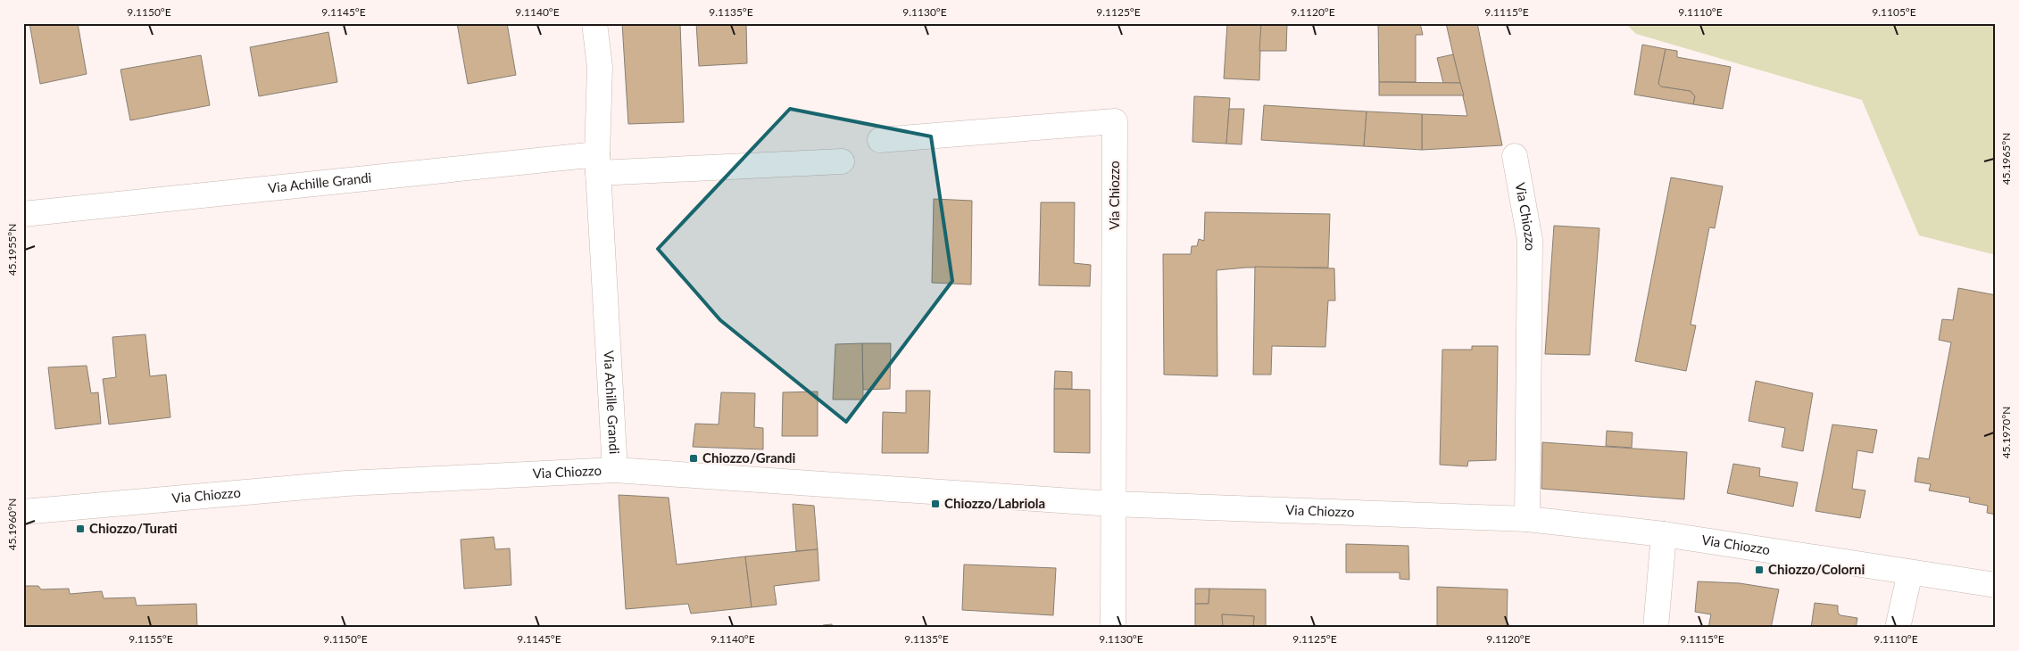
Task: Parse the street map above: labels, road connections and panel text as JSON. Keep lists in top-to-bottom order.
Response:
{
  "streets": {
    "street": ["Via Achille Grandi", "Via Chiozzo"]
  },
  "crossings": [
    ["Via Achille Grandi", "Via Chiozzo"]
  ],
  "places": {
    "transit": [
      "Chiozzo/Grandi",
      "Chiozzo/Labriola",
      "Chiozzo/Turati",
      "Chiozzo/Colorni"
    ]
  },
  "coordinates": [
    "9.1150°E",
    "9.1145°E",
    "9.1140°E",
    "9.1135°E",
    "9.1130°E",
    "9.1125°E",
    "9.1120°E",
    "9.1115°E",
    "9.1110°E",
    "9.1105°E",
    "45.1965°N",
    "45.1955°N",
    "45.1970°N",
    "45.1960°N",
    "9.1155°E"
  ]
}
